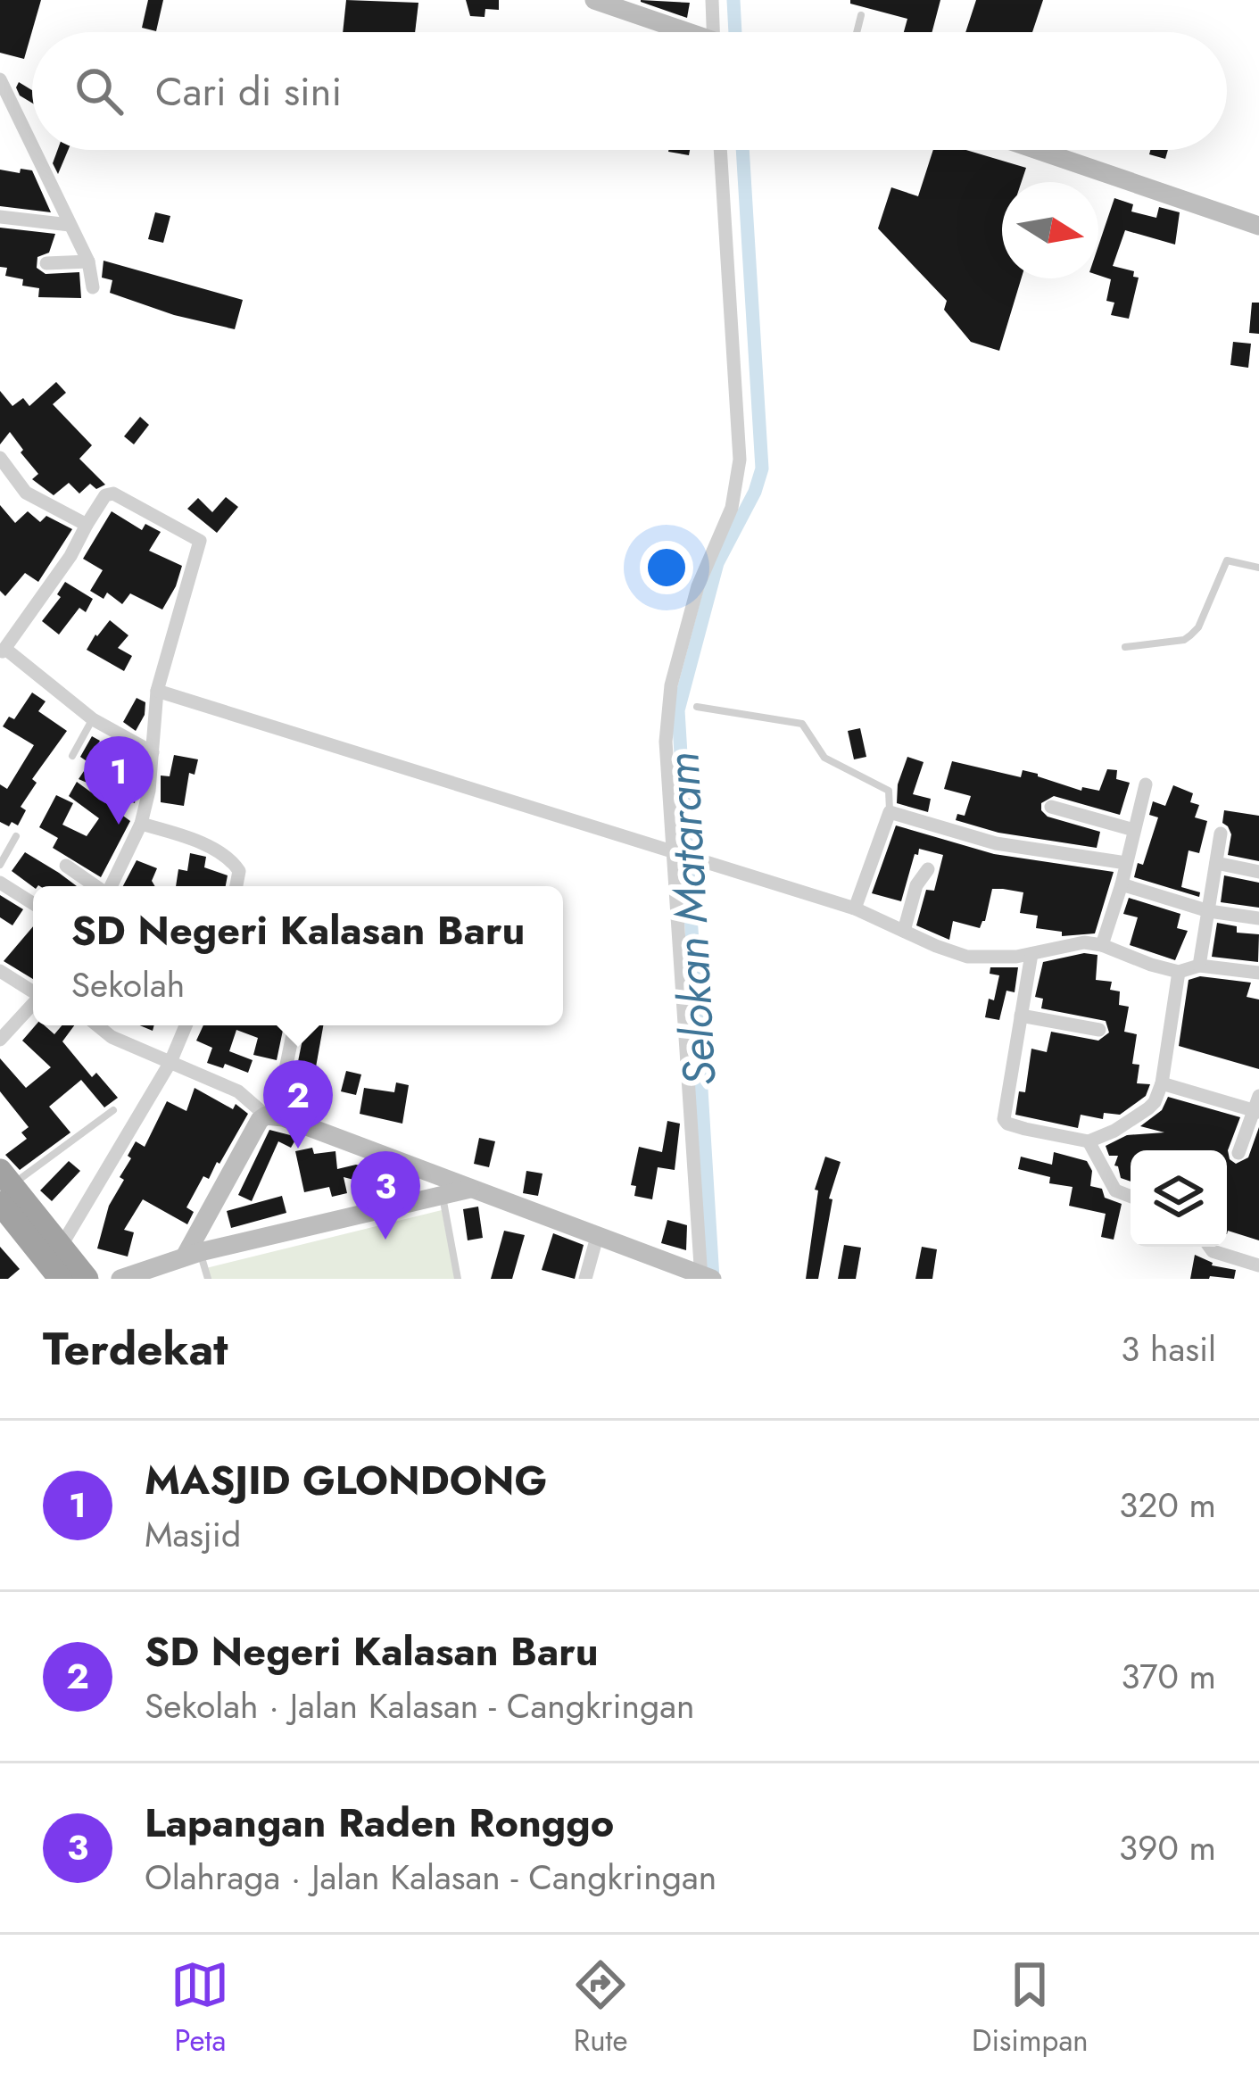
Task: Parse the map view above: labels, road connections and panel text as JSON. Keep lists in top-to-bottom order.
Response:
{
  "water": ["Selokan Mataram"],
  "north": "right",
  "page": {
    "search": "Cari di sini",
    "pins": ["1", "2", "3"],
    "popup": ["SD Negeri Kalasan Baru", "Sekolah"],
    "heading": ["Terdekat", "3 hasil"],
    "list": [
      {
        "mark": "1",
        "name": "MASJID GLONDONG",
        "note": "Masjid",
        "value": "320 m"
      },
      {
        "mark": "2",
        "name": "SD Negeri Kalasan Baru",
        "note": "Sekolah · Jalan Kalasan - Cangkringan",
        "value": "370 m"
      },
      {
        "mark": "3",
        "name": "Lapangan Raden Ronggo",
        "note": "Olahraga · Jalan Kalasan - Cangkringan",
        "value": "390 m"
      }
    ],
    "nav": ["Peta", "Rute", "Disimpan"]
  }
}
